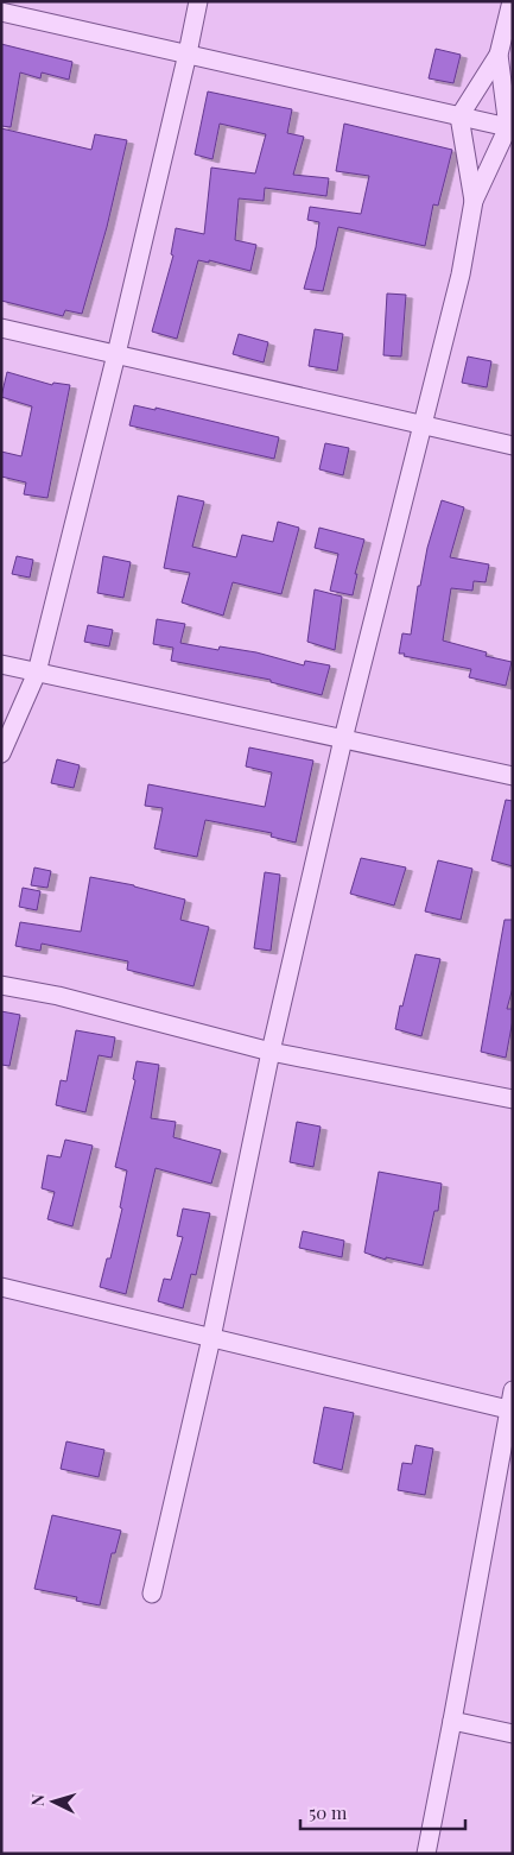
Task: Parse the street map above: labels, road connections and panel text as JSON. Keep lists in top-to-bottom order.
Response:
{
  "scale_bar": "50 m",
  "north": "left"
}
